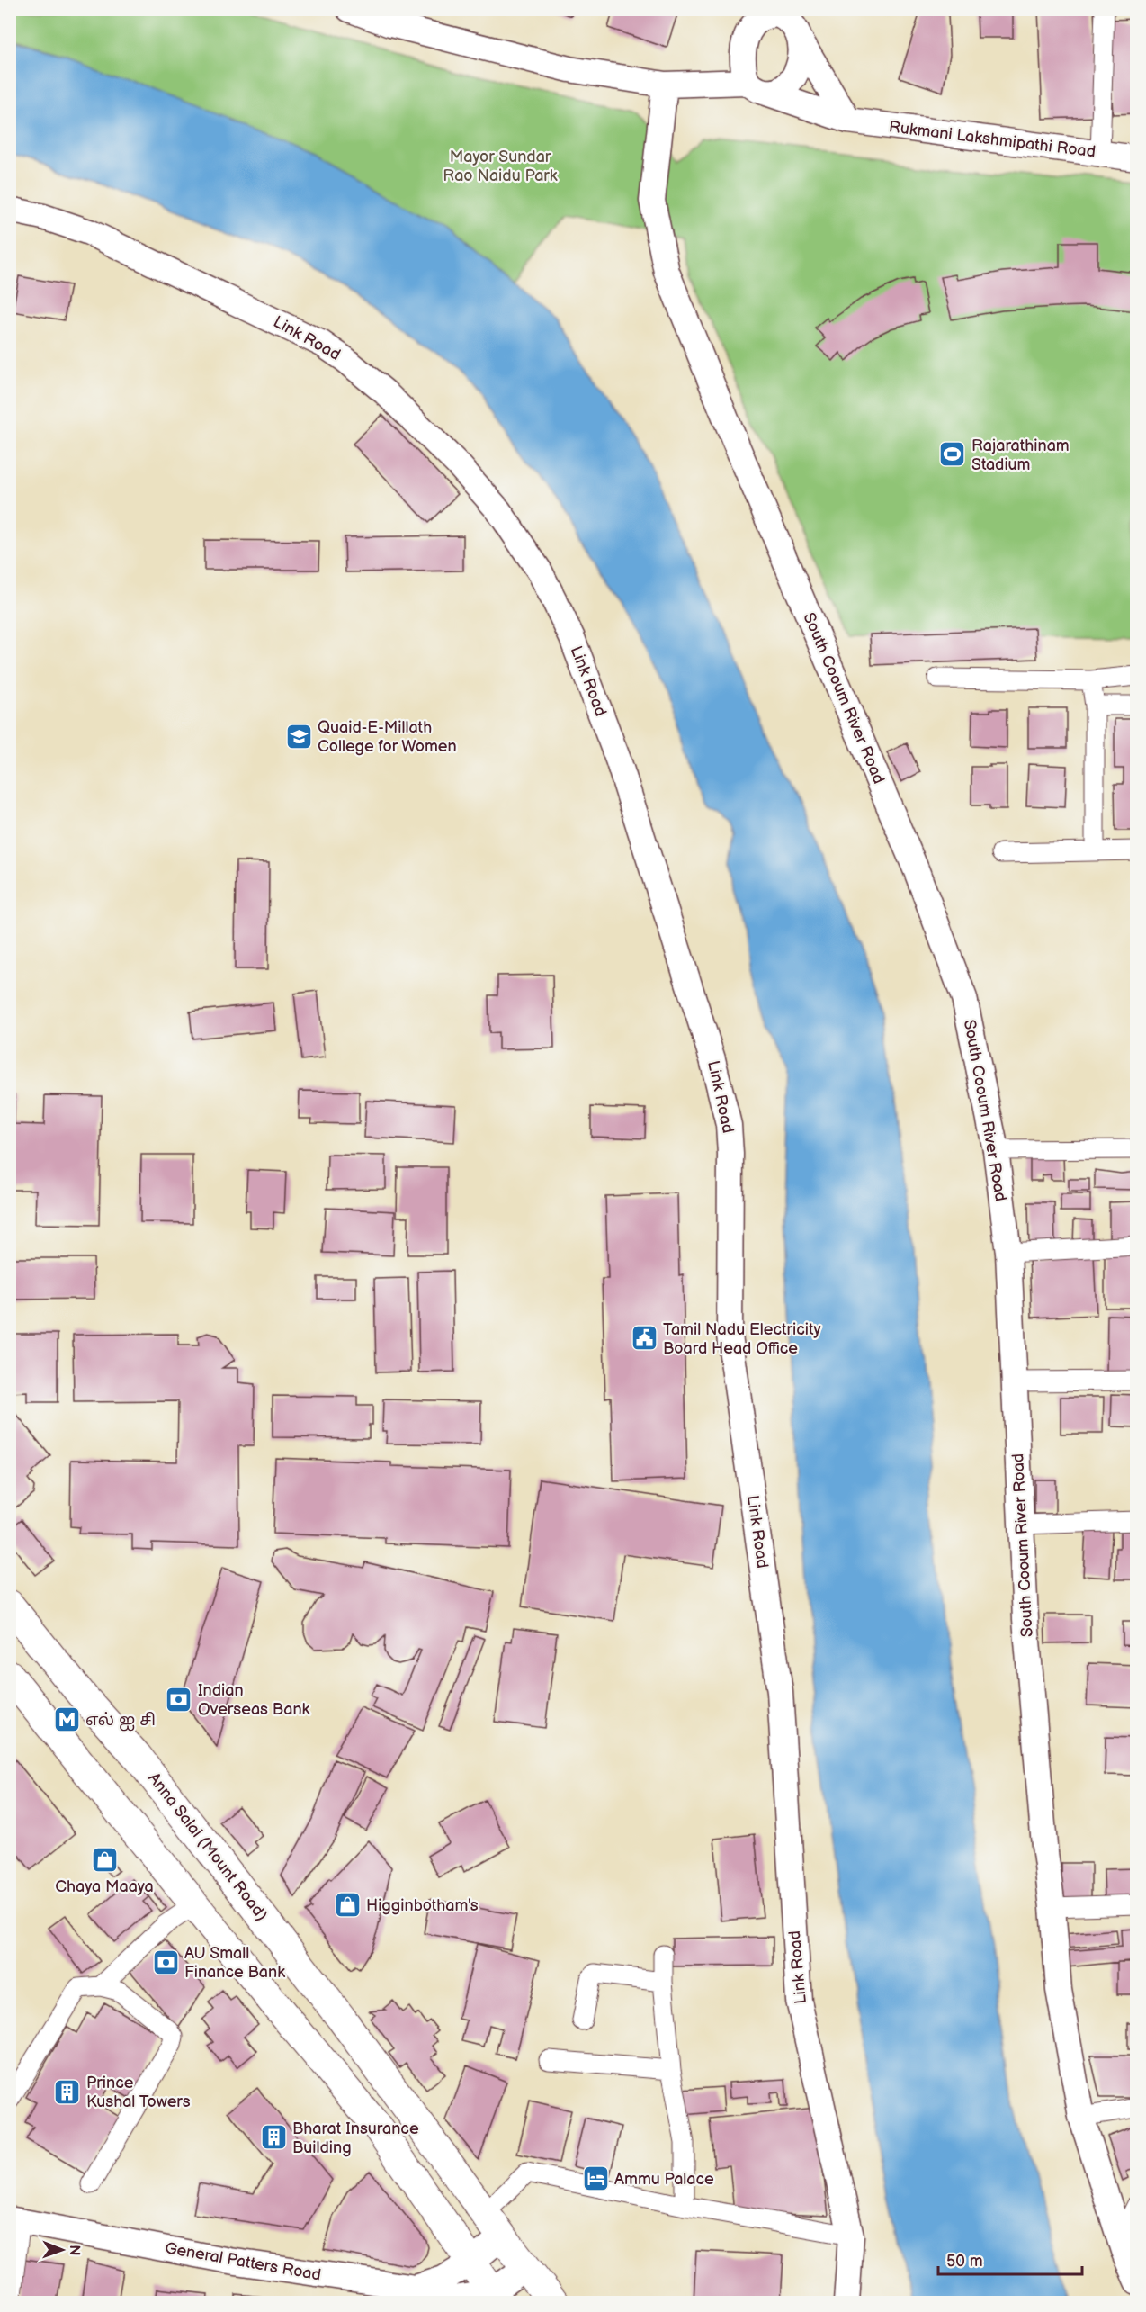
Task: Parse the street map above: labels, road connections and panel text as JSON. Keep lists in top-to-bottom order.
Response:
{
  "streets": {
    "main road": ["Anna Salai (Mount Road)"],
    "street": [
      "Rukmani Lakshmipathi Road",
      "Link Road",
      "South Cooum River Road",
      "General Patters Road"
    ]
  },
  "crossings": [
    ["Rukmani Lakshmipathi Road", "South Cooum River Road"],
    ["Anna Salai (Mount Road)", "General Patters Road"]
  ],
  "parks": ["Mayor Sundar Rao Naidu Park"],
  "places": {
    "sports": ["Rajarathinam Stadium"],
    "school or university": ["Quaid-E-Millath College for Women"],
    "public building": ["Tamil Nadu Electricity Board Head Office"],
    "bank": ["Indian Overseas Bank", "AU Small Finance Bank"],
    "metro station": ["எல் ஐ சி"],
    "shop": ["Chaya Maaya", "Higginbotham's"],
    "building": ["Prince Kushal Towers", "Bharat Insurance Building"],
    "hotel": ["Ammu Palace"]
  },
  "scale_bar": "50 m",
  "north": "right"
}
